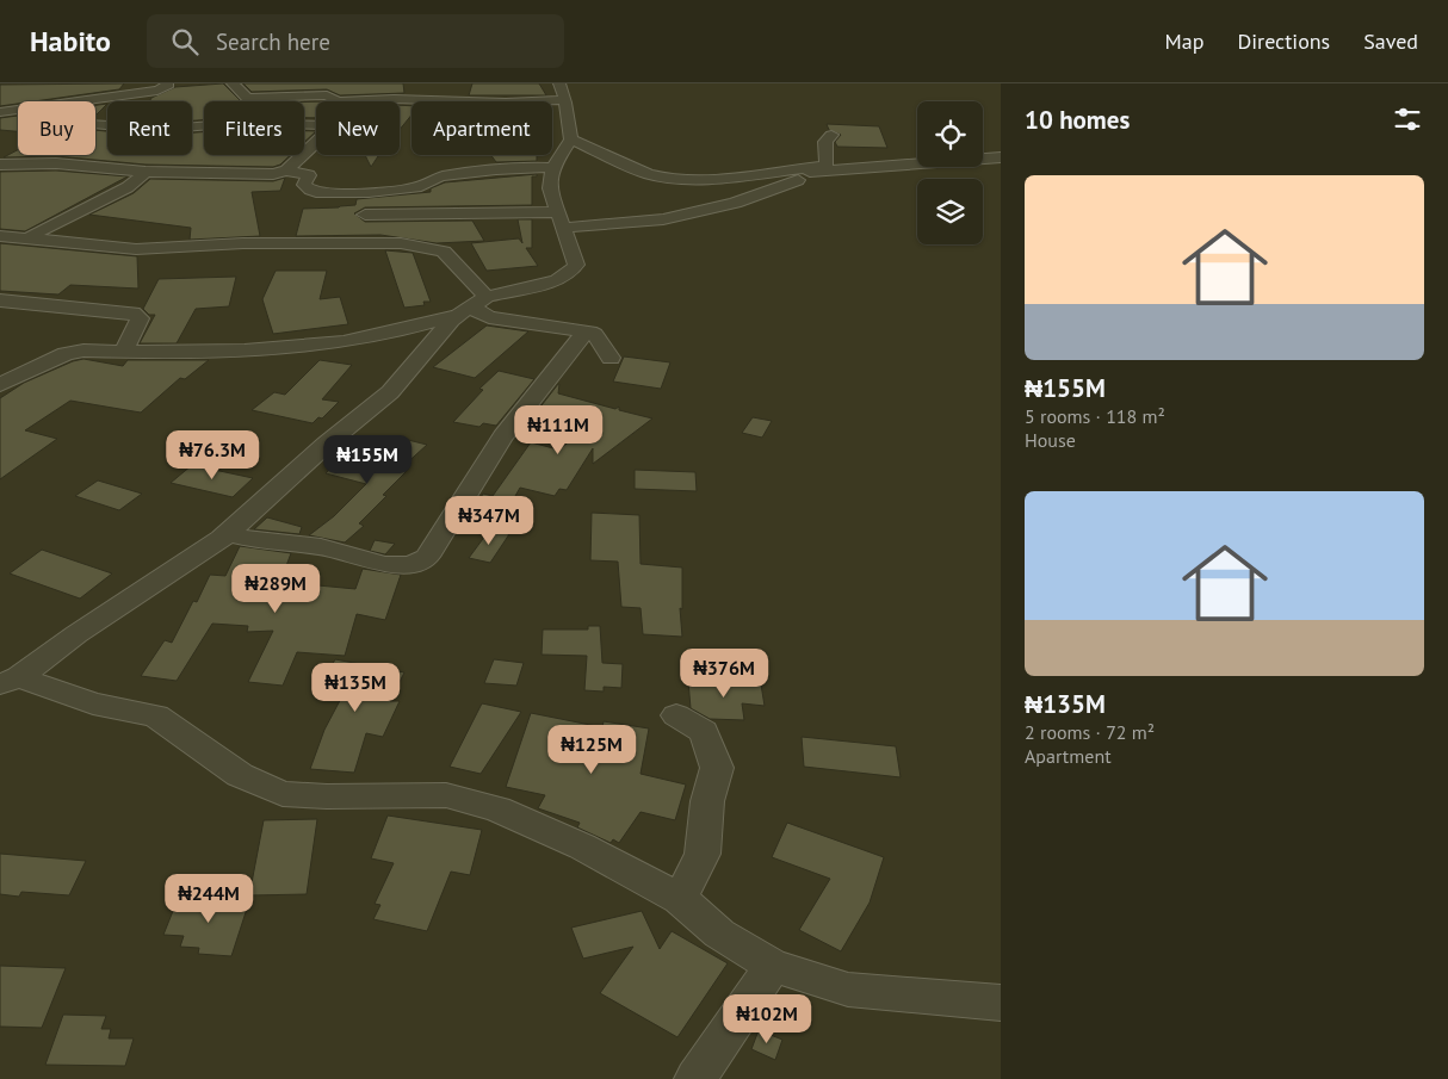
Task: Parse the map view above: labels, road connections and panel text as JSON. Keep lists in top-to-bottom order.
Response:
{
  "page": {
    "header": "Habito",
    "search": "Search here",
    "nav": ["Map", "Directions", "Saved"],
    "heading": "10 homes",
    "chip": [
      "Buy",
      "Rent",
      "Filters",
      "New",
      "Apartment"
    ],
    "list": [
      {
        "name": "₦155M",
        "note": "5 rooms · 118 m² · House"
      },
      {
        "name": "₦135M",
        "note": "2 rooms · 72 m² · Apartment"
      }
    ],
    "price": [
      "₦111M",
      "₦76.3M",
      "₦155M",
      "₦347M",
      "₦289M",
      "₦376M",
      "₦135M",
      "₦125M",
      "₦244M",
      "₦102M"
    ]
  }
}
